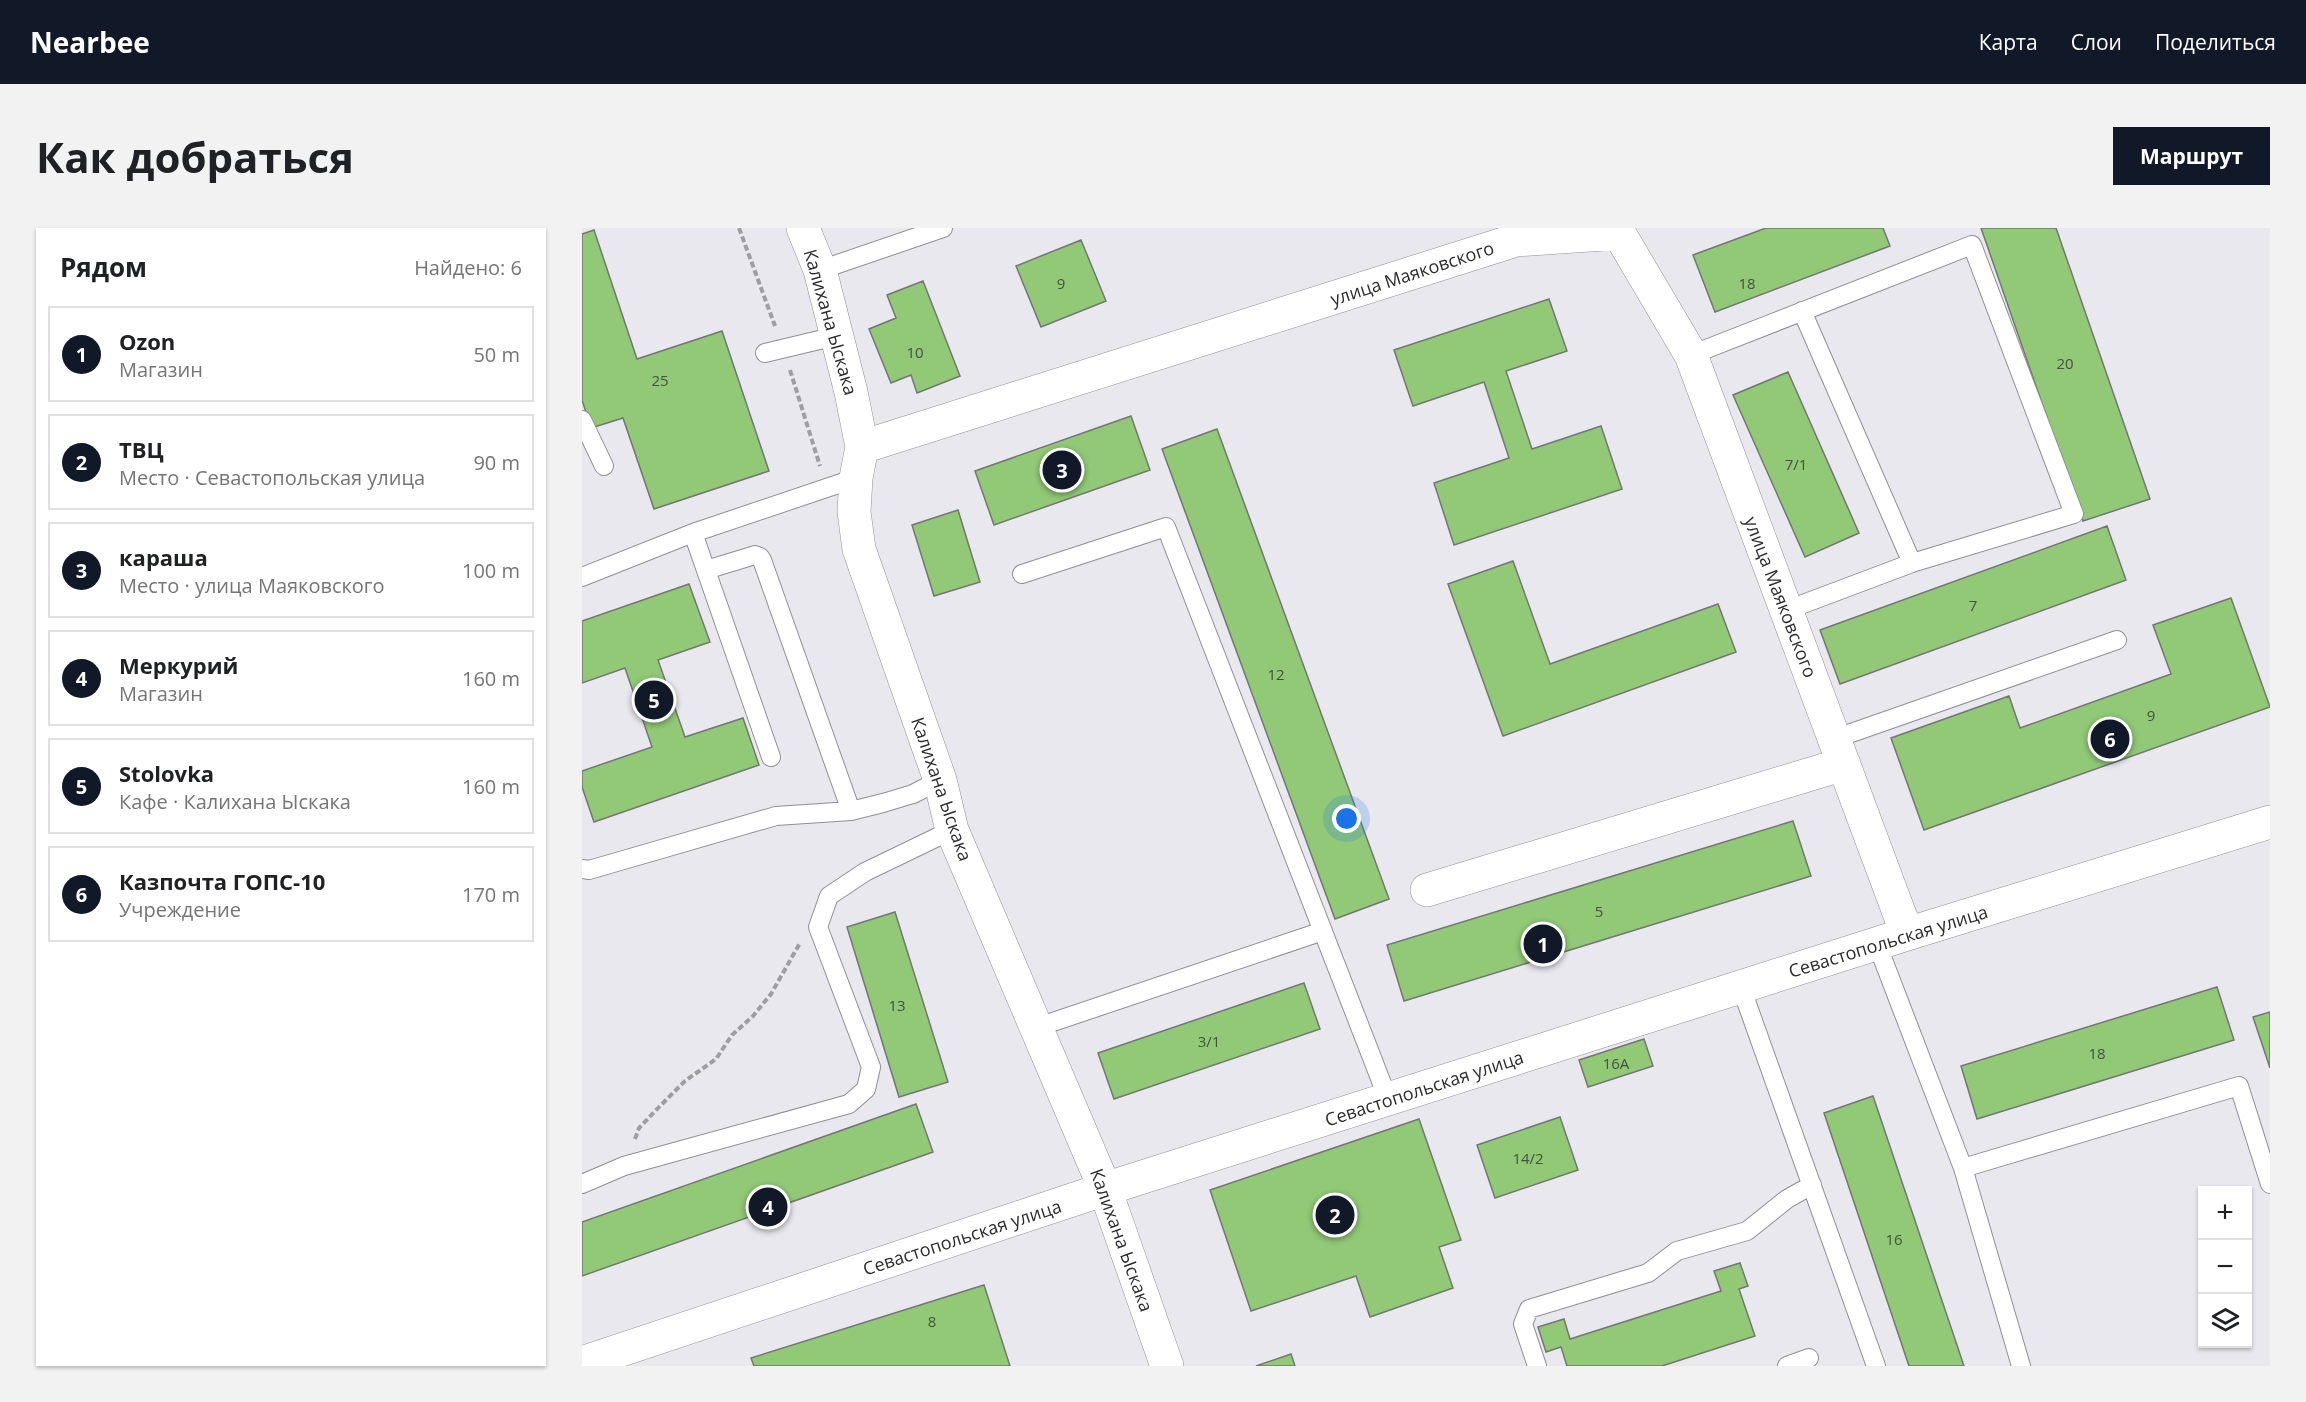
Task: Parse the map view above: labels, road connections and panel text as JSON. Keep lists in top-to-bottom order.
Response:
{
  "streets": {
    "street": ["улица Маяковского", "Калихана Ыскака", "Севастопольская улица"]
  },
  "crossings": [
    ["улица Маяковского", "Калихана Ыскака"],
    ["улица Маяковского", "Севастопольская улица"],
    ["Калихана Ыскака", "Севастопольская улица"]
  ],
  "house_numbers": [
    "9",
    "18",
    "10",
    "20",
    "25",
    "7/1",
    "7",
    "12",
    "9",
    "5",
    "13",
    "3/1",
    "18",
    "16А",
    "14/2",
    "16",
    "8"
  ],
  "page": {
    "header": "Nearbee",
    "nav": ["Карта", "Слои", "Поделиться"],
    "buttons": "Маршрут",
    "title": "Как добраться",
    "heading": ["Рядом", "Найдено: 6"],
    "list": [
      {
        "mark": "1",
        "name": "Ozon",
        "note": "Магазин",
        "value": "50 m"
      },
      {
        "mark": "2",
        "name": "ТВЦ",
        "note": "Место · Севастопольская улица",
        "value": "90 m"
      },
      {
        "mark": "3",
        "name": "караша",
        "note": "Место · улица Маяковского",
        "value": "100 m"
      },
      {
        "mark": "4",
        "name": "Меркурий",
        "note": "Магазин",
        "value": "160 m"
      },
      {
        "mark": "5",
        "name": "Stolovka",
        "note": "Кафе · Калихана Ыскака",
        "value": "160 m"
      },
      {
        "mark": "6",
        "name": "Казпочта ГОПС-10",
        "note": "Учреждение",
        "value": "170 m"
      }
    ],
    "pins": [
      "3",
      "5",
      "6",
      "1",
      "4",
      "2"
    ],
    "map_buttons": ["+", "−"]
  }
}
